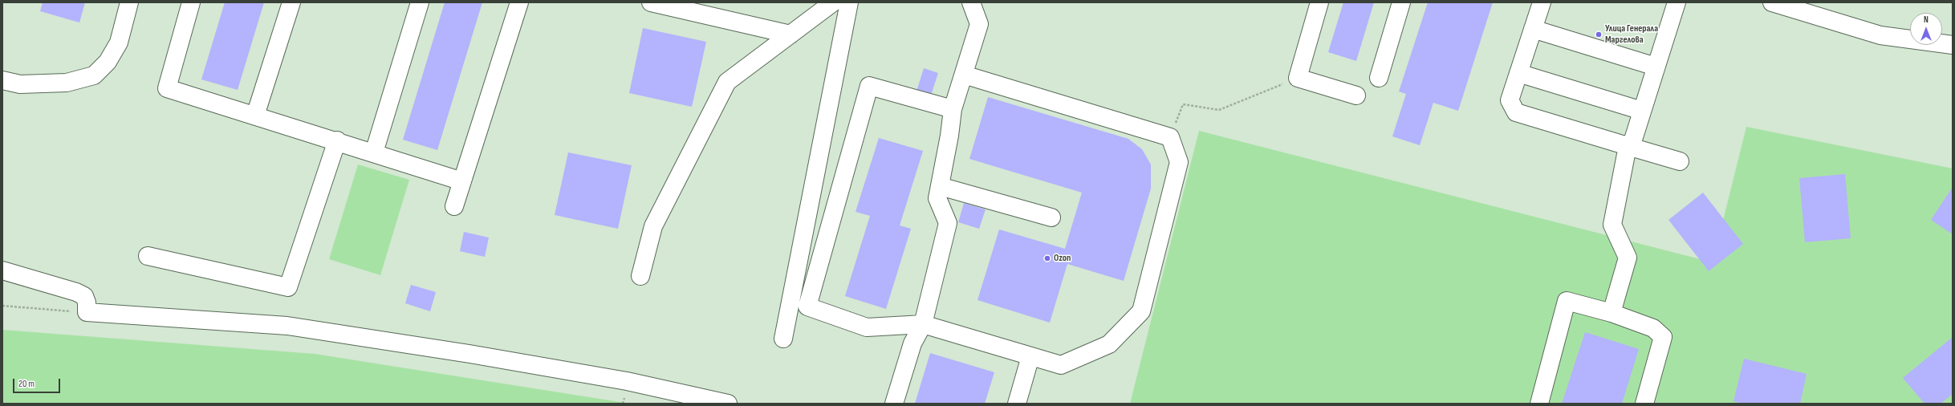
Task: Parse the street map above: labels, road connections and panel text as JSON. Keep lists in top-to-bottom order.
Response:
{
  "places": ["Улица Генерала Маргелова", "Ozon"],
  "scale_bar": "20 m",
  "north": "top"
}
